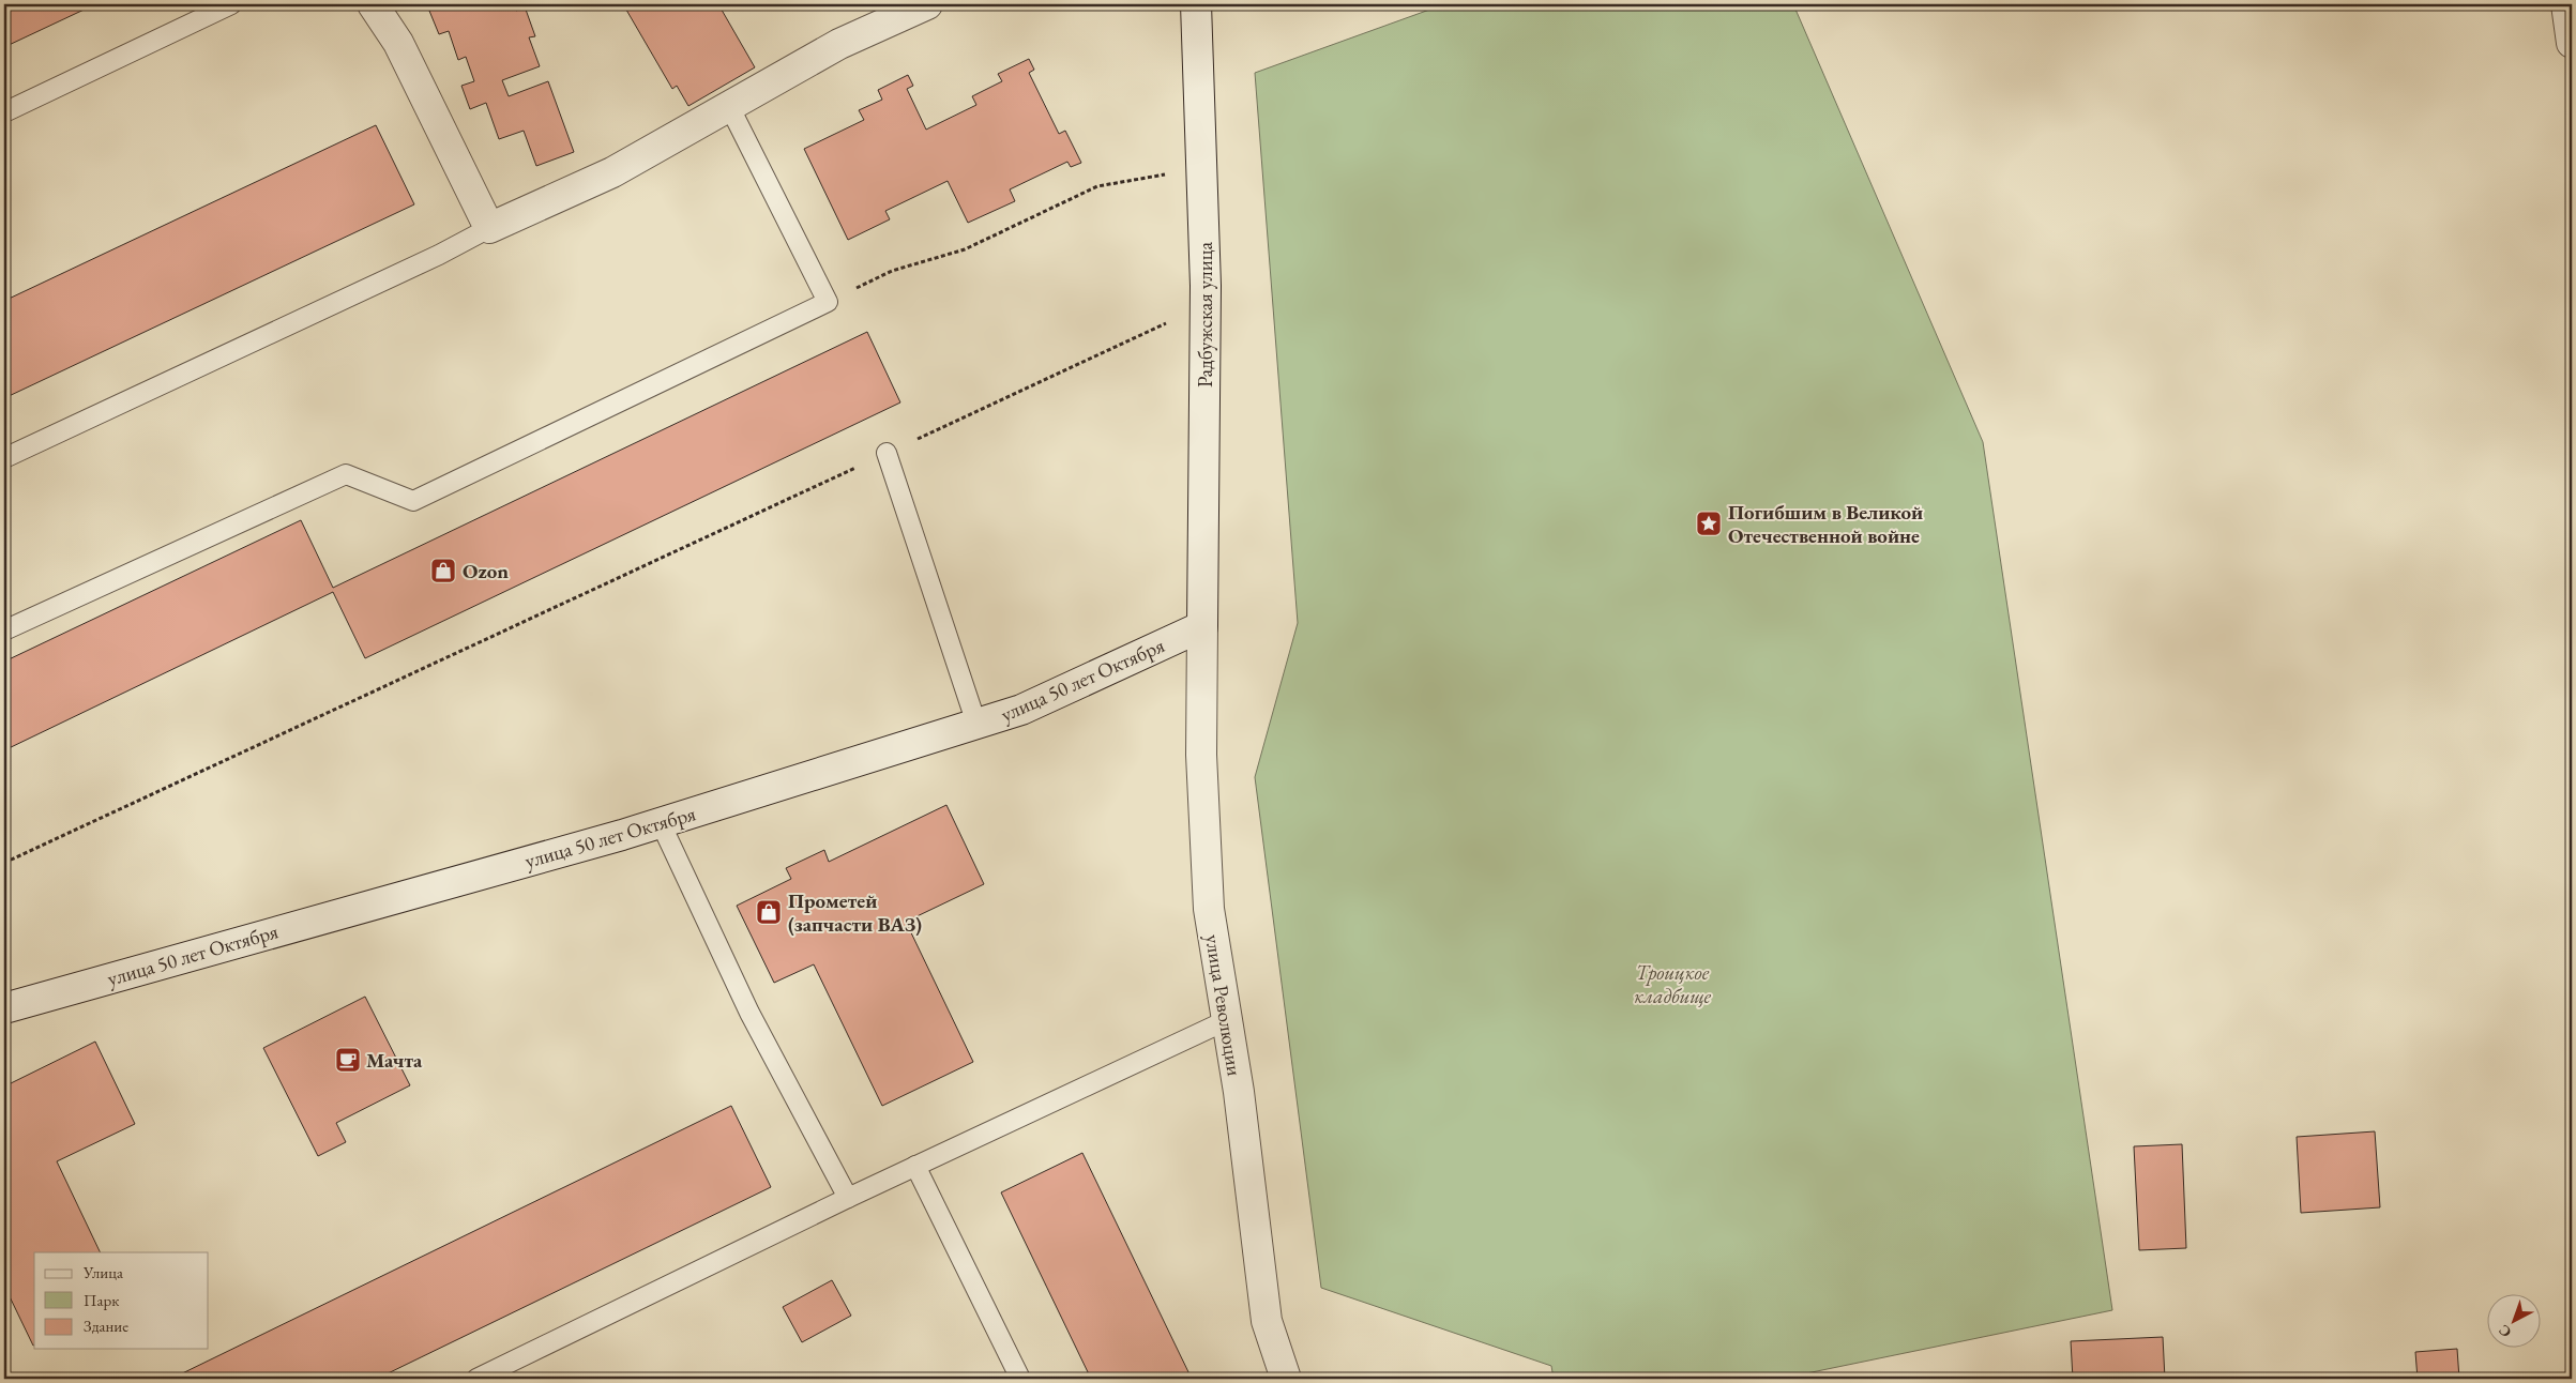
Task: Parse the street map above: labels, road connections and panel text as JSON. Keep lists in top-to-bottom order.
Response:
{
  "streets": {
    "street": ["Радбужская улица", "улица 50 лет Октября", "улица Революции"]
  },
  "crossings": [
    ["Радбужская улица", "улица 50 лет Октября"],
    ["Радбужская улица", "улица Революции"],
    ["улица 50 лет Октября", "улица Революции"]
  ],
  "parks": ["Троицкое кладбище"],
  "places": {
    "place": ["Погибшим в Великой Отечественной войне"],
    "shop": ["Ozon", "Прометей (запчасти ВАЗ)"],
    "cafe": ["Мачта"]
  },
  "legend": ["Улица", "Парк", "Здание"],
  "north": "bottom left"
}
